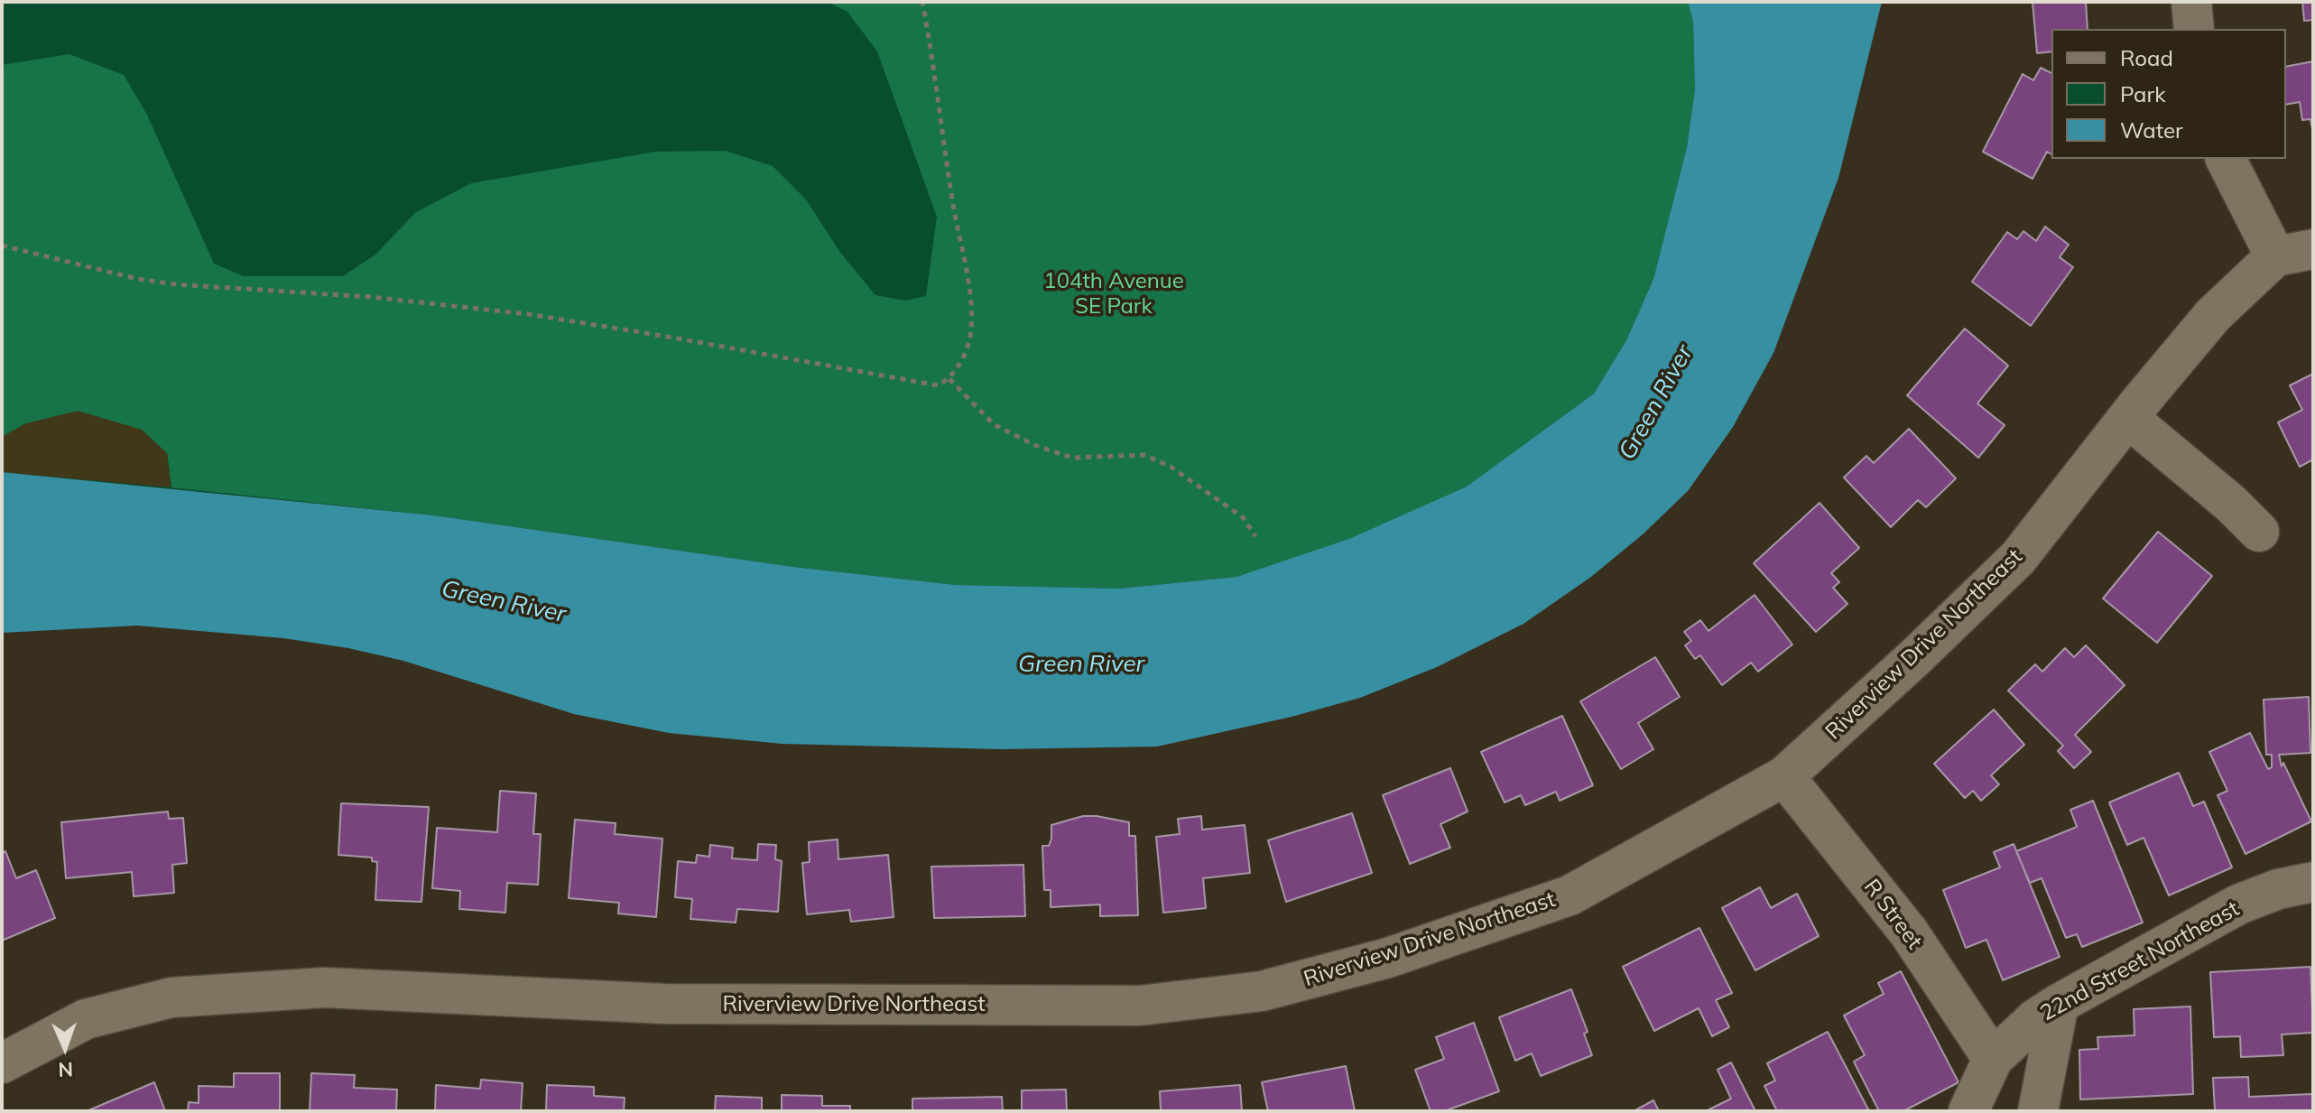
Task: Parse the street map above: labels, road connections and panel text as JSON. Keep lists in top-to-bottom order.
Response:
{
  "streets": {
    "street": ["Riverview Drive Northeast", "R Street", "22nd Street Northeast"]
  },
  "crossings": [
    ["Riverview Drive Northeast", "R Street"],
    ["R Street", "22nd Street Northeast"]
  ],
  "water": ["Green River"],
  "parks": ["104th Avenue SE Park"],
  "legend": ["Road", "Park", "Water"],
  "north": "bottom"
}
